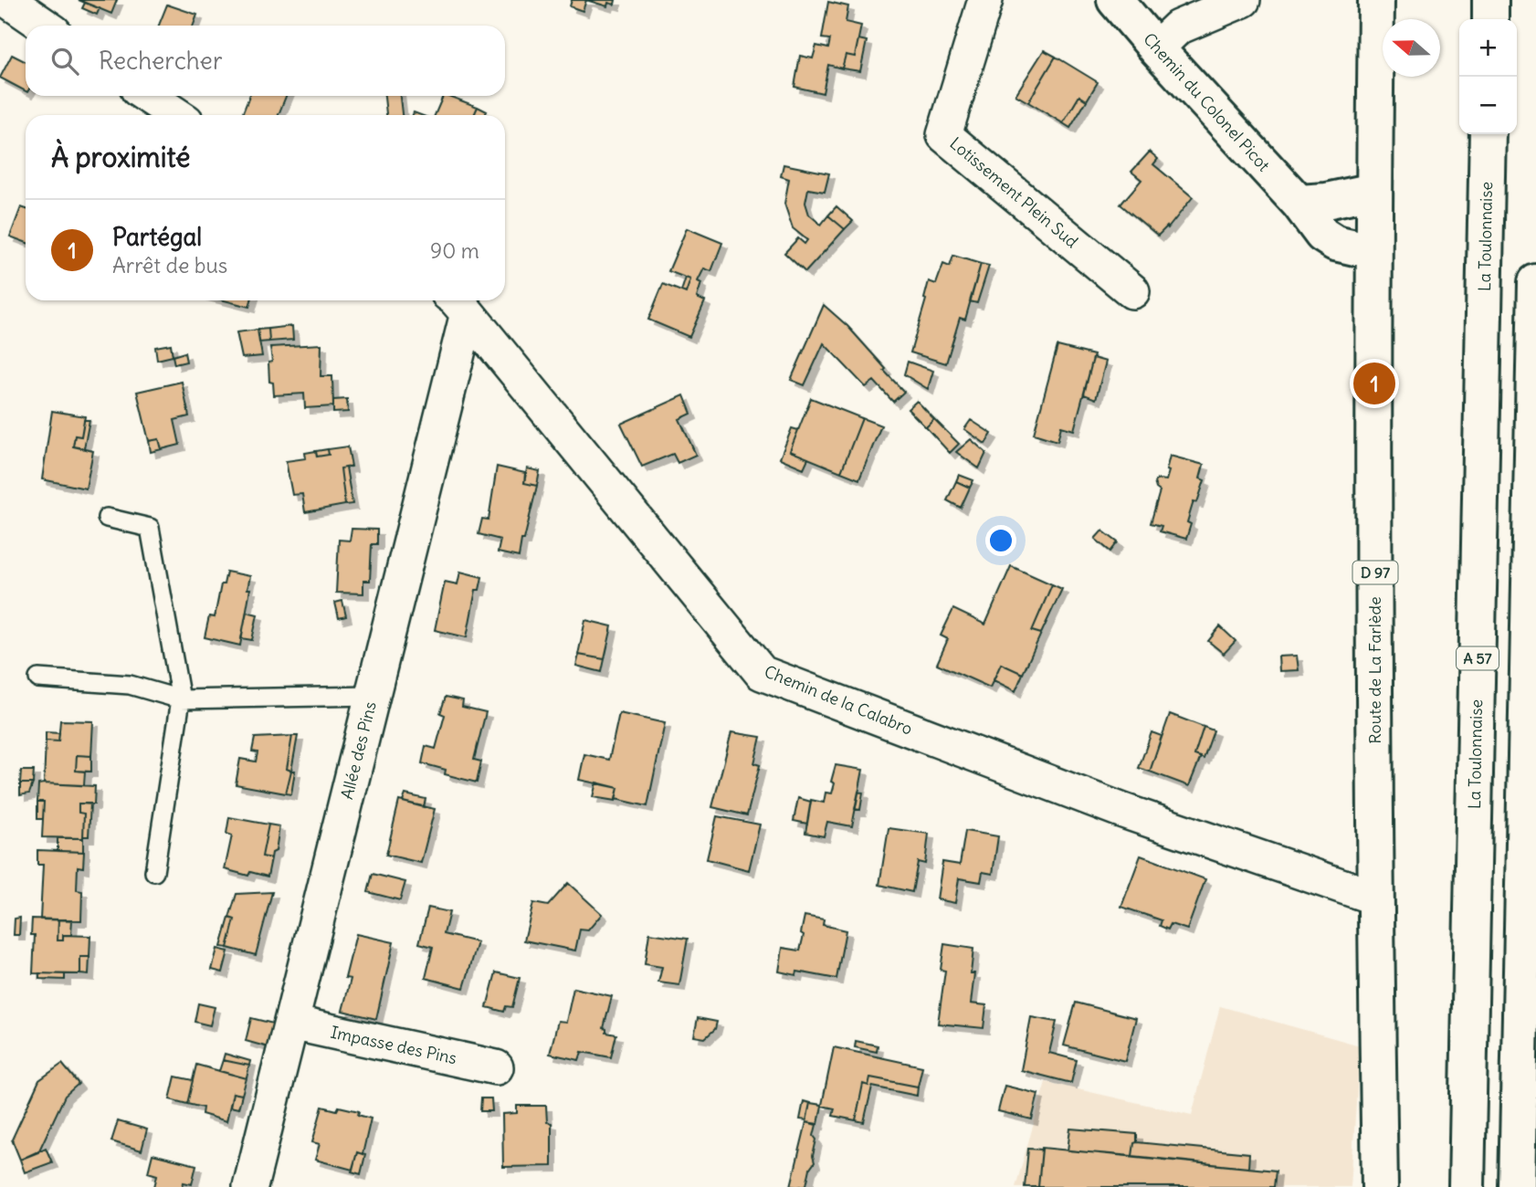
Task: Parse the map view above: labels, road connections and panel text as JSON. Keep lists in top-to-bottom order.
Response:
{
  "streets": {
    "main road": [
      "Chemin du Colonel Picot",
      "La Toulonnaise",
      "D 97",
      "A 57",
      "Route de La Farlède"
    ],
    "street": [
      "Lotissement Plein Sud",
      "Chemin de la Calabro",
      "Allée des Pins",
      "Impasse des Pins"
    ]
  },
  "crossings": [
    ["Chemin du Colonel Picot", "Route de La Farlède"],
    ["Route de La Farlède", "Chemin de la Calabro"],
    ["Chemin de la Calabro", "Allée des Pins"],
    ["Allée des Pins", "Impasse des Pins"]
  ],
  "north": "left",
  "page": {
    "map_buttons": ["+", "−"],
    "search": "Rechercher",
    "heading": "À proximité",
    "list": [
      {
        "mark": "1",
        "name": "Partégal",
        "note": "Arrêt de bus",
        "value": "90 m"
      }
    ],
    "pins": "1"
  }
}
